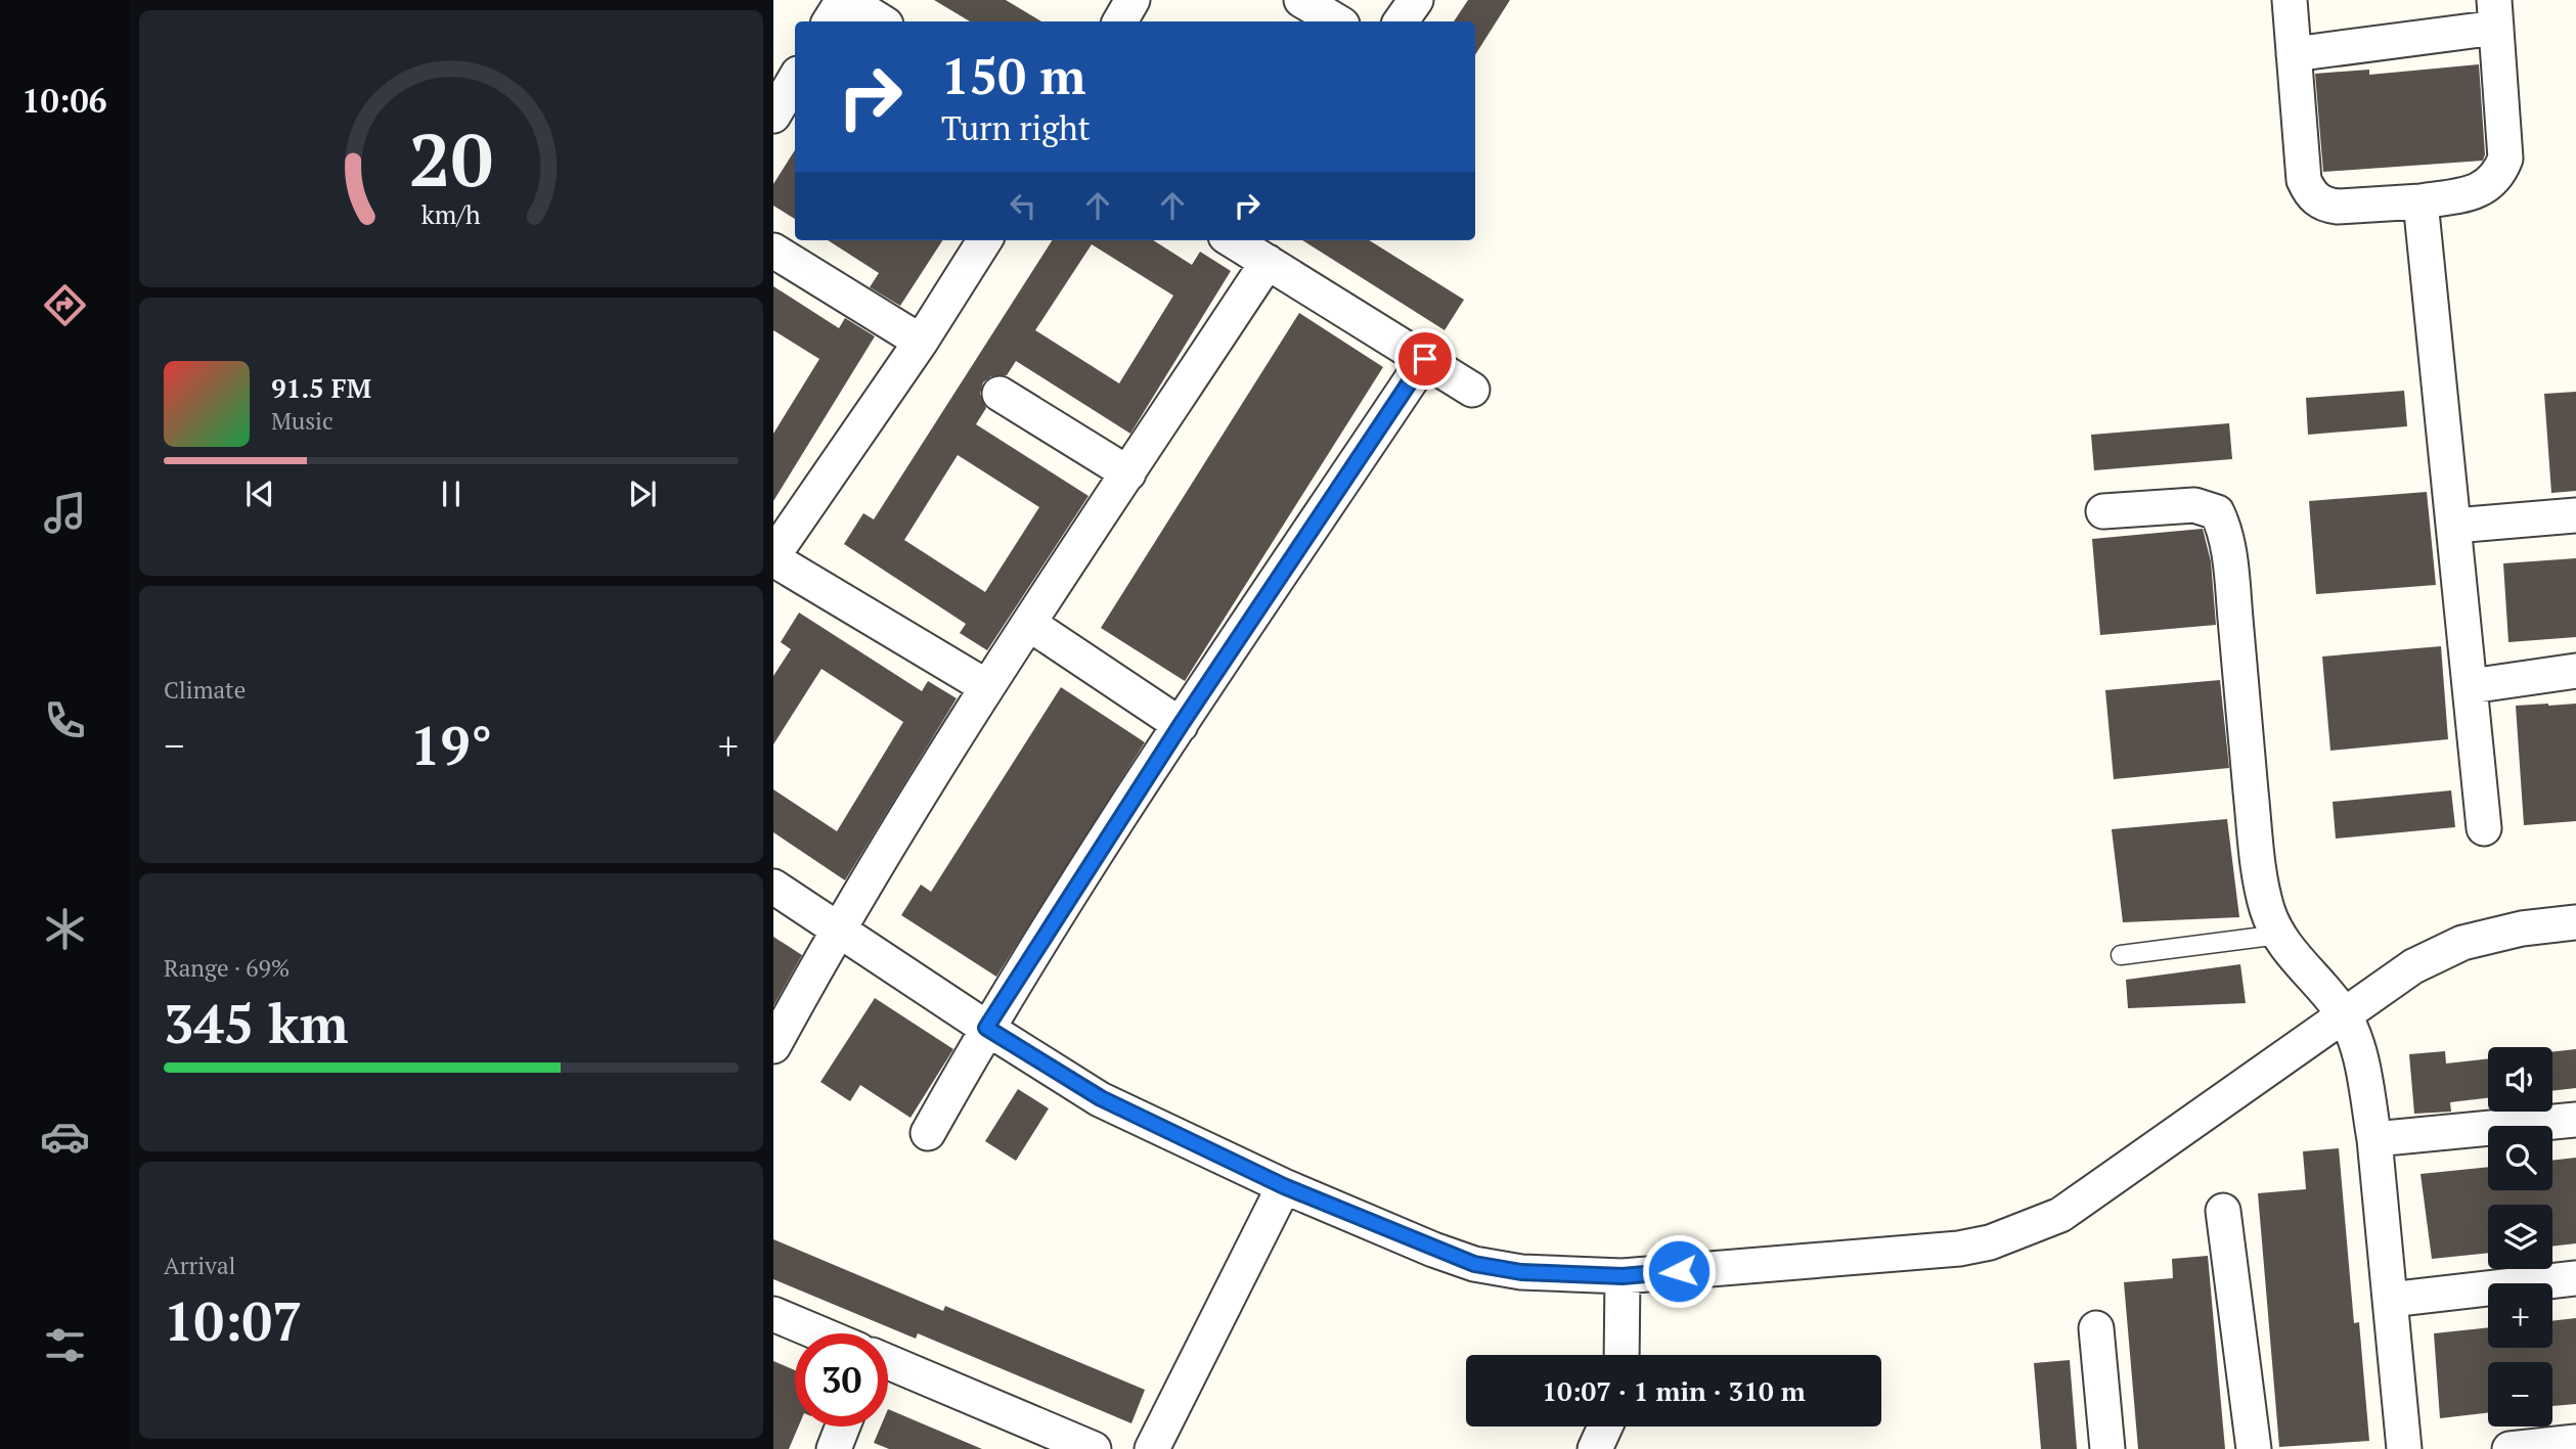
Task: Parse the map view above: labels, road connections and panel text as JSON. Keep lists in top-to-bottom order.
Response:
{
  "page": {
    "tabs": "10:06",
    "turn": ["150 m", "Turn right"],
    "song": ["91.5 FM", "Music"],
    "tile": [
      "Climate",
      ["Range · 69%", "345 km"],
      ["Arrival", "10:07"]
    ],
    "heat": ["−", "19°", "+"],
    "map_buttons": ["+", "−"],
    "limit": "30",
    "trip": "10:07 · 1 min · 310 m",
    "gauge": ["20", "km/h"]
  }
}
